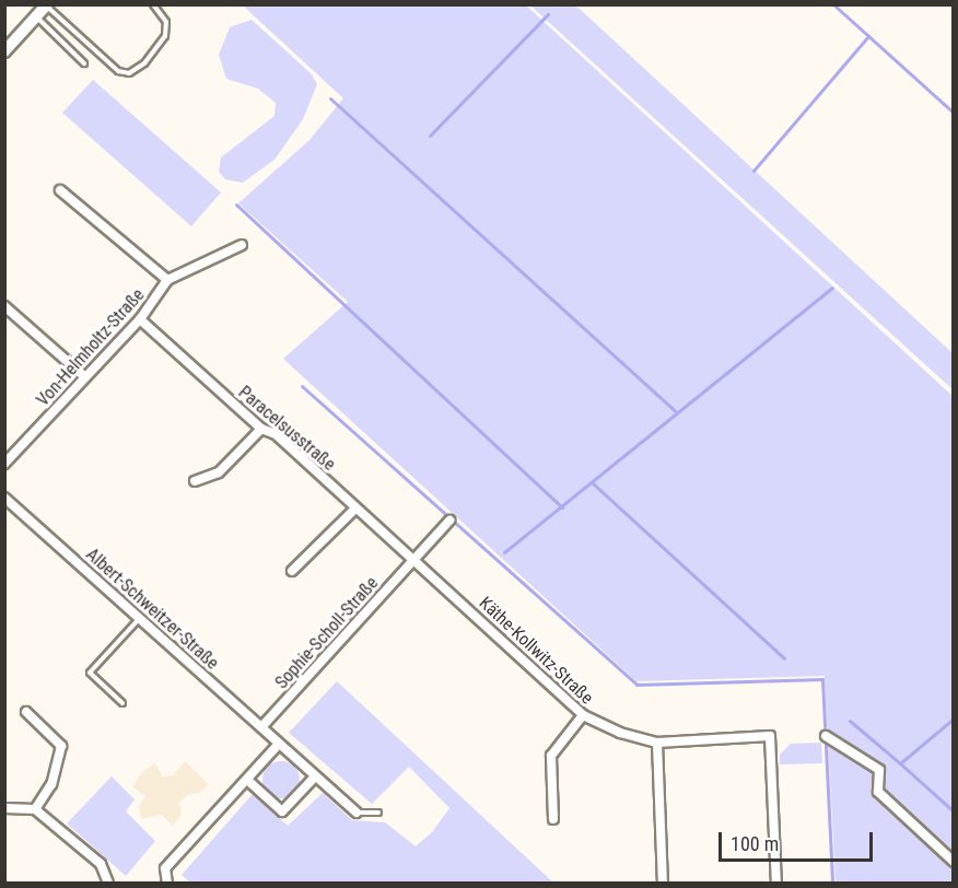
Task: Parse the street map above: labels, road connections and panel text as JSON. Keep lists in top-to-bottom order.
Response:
{
  "streets": {
    "street": [
      "Von-Helmholtz-Straße",
      "Paracelsusstraße",
      "Albert-Schweitzer-Straße",
      "Sophie-Scholl-Straße",
      "Käthe-Kollwitz-Straße"
    ]
  },
  "crossings": [
    ["Von-Helmholtz-Straße", "Paracelsusstraße"],
    ["Paracelsusstraße", "Sophie-Scholl-Straße"],
    ["Paracelsusstraße", "Käthe-Kollwitz-Straße"],
    ["Albert-Schweitzer-Straße", "Sophie-Scholl-Straße"],
    ["Sophie-Scholl-Straße", "Käthe-Kollwitz-Straße"]
  ],
  "scale_bar": "100 m"
}
